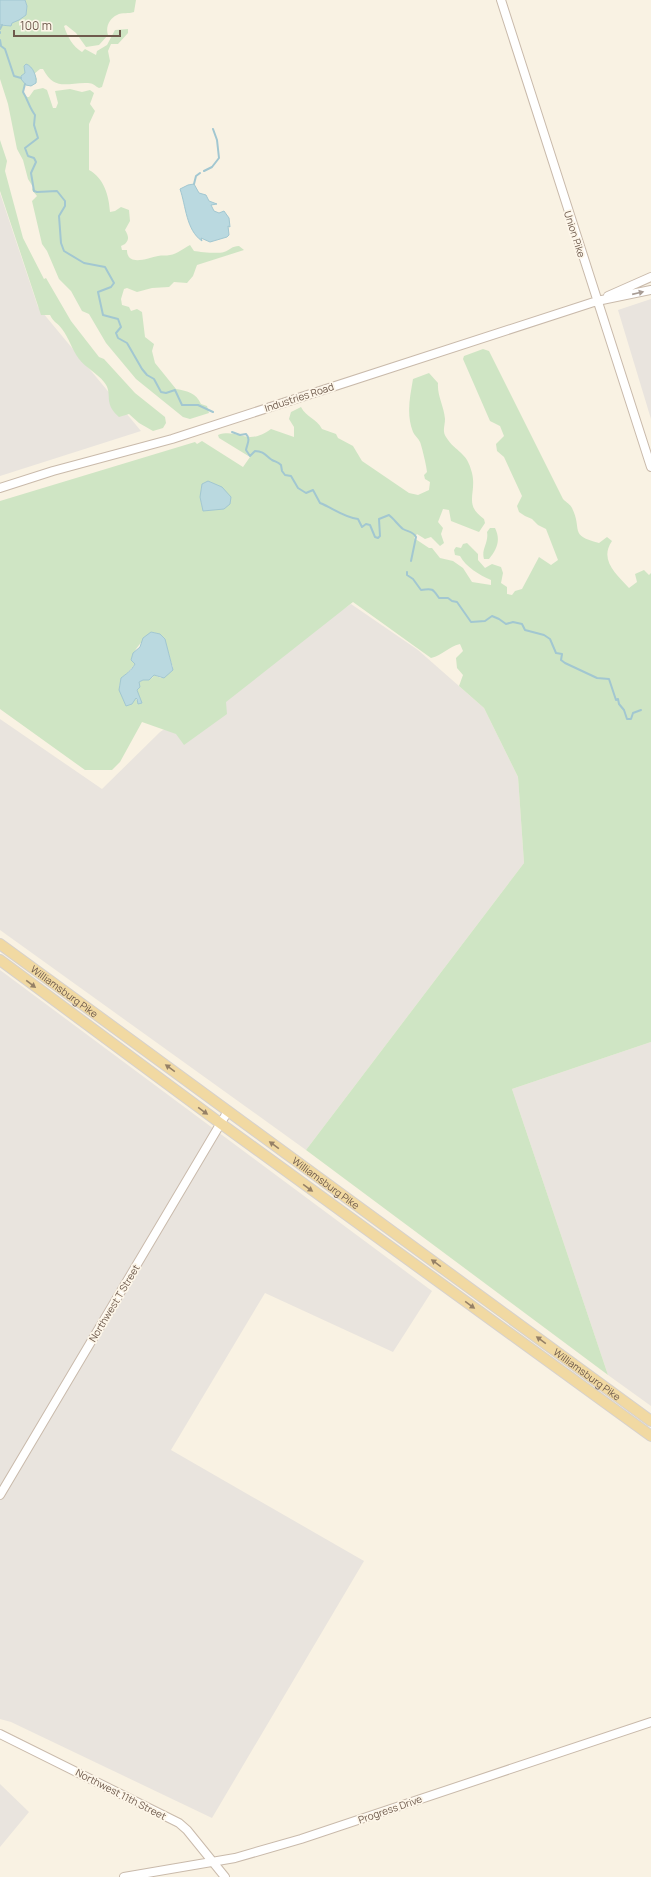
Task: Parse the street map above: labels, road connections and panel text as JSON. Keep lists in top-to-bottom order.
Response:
{
  "streets": {
    "main road": ["Williamsburg Pike"],
    "street": [
      "Union Pike",
      "Industries Road",
      "Northwest T Street",
      "Northwest 11th Street",
      "Progress Drive"
    ]
  },
  "crossings": [
    ["Union Pike", "Industries Road"],
    ["Williamsburg Pike", "Northwest T Street"],
    ["Northwest 11th Street", "Progress Drive"]
  ],
  "scale_bar": "100 m"
}
